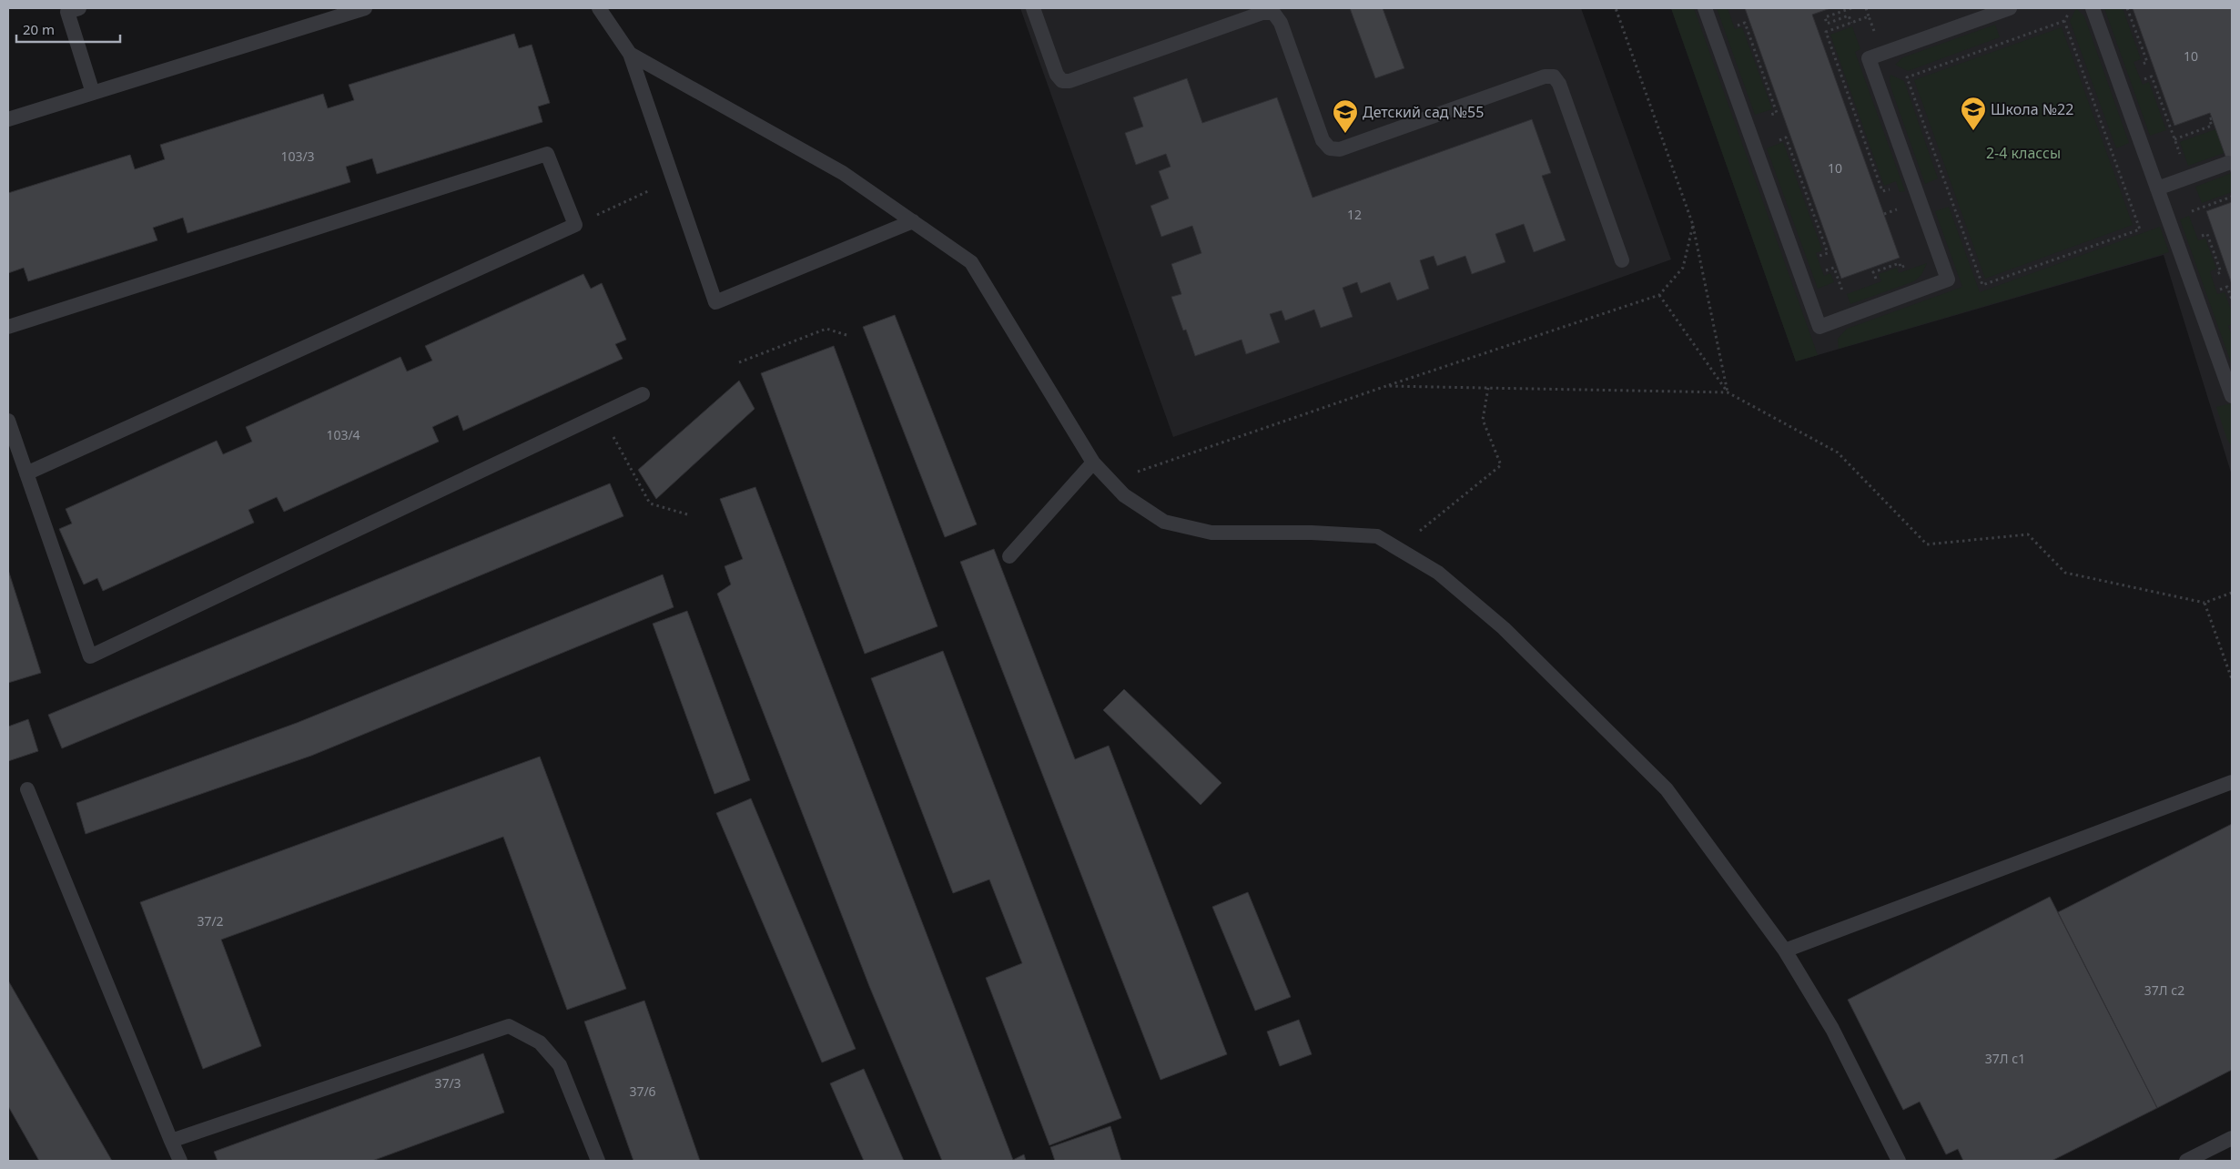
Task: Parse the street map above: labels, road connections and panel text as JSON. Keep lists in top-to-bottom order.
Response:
{
  "parks": ["2-4 классы"],
  "places": {
    "school or university": ["Школа №22", "Детский сад №55"]
  },
  "house_numbers": [
    "10",
    "103/3",
    "10",
    "12",
    "103/4",
    "37/2",
    "37Л с2",
    "37Л с1",
    "37/3",
    "37/6"
  ],
  "scale_bar": "20 m"
}
